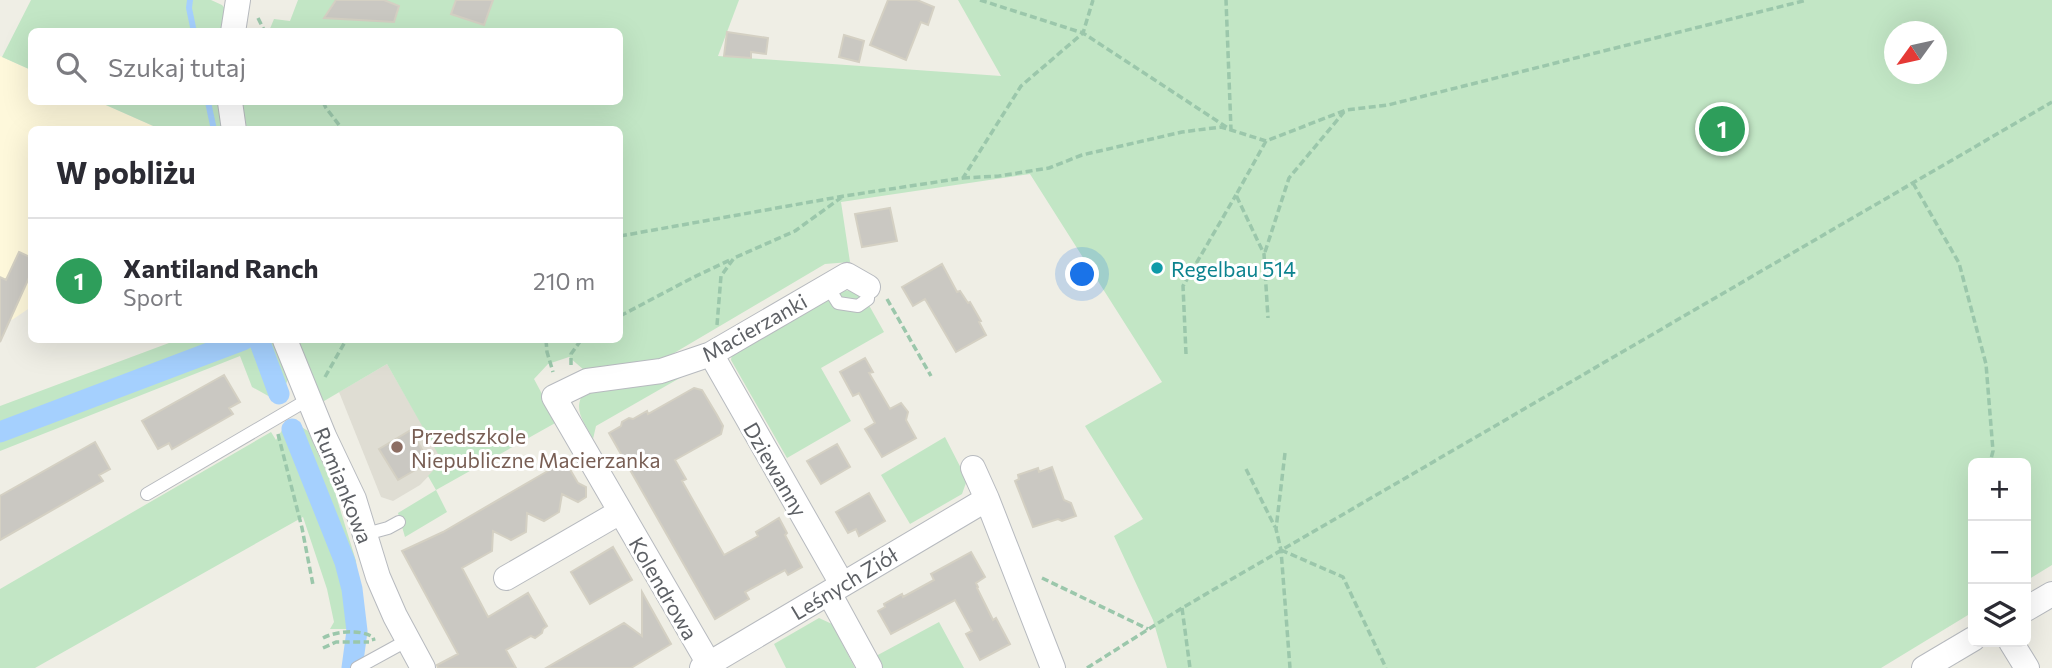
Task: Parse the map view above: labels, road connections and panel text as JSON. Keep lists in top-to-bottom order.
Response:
{
  "streets": {
    "street": [
      "Macierzanki",
      "Dziewanny",
      "Rumiankowa",
      "Leśnych Ziół",
      "Kolendrowa"
    ]
  },
  "crossings": [
    ["Macierzanki", "Dziewanny"],
    ["Macierzanki", "Kolendrowa"],
    ["Dziewanny", "Leśnych Ziół"],
    ["Leśnych Ziół", "Kolendrowa"]
  ],
  "places": ["Regelbau 514", "Przedszkole Niepubliczne Macierzanka"],
  "north": "bottom left",
  "page": {
    "search": "Szukaj tutaj",
    "pins": "1",
    "heading": "W pobliżu",
    "list": [
      {
        "mark": "1",
        "name": "Xantiland Ranch",
        "note": "Sport",
        "value": "210 m"
      }
    ],
    "map_buttons": ["+", "−"]
  }
}
